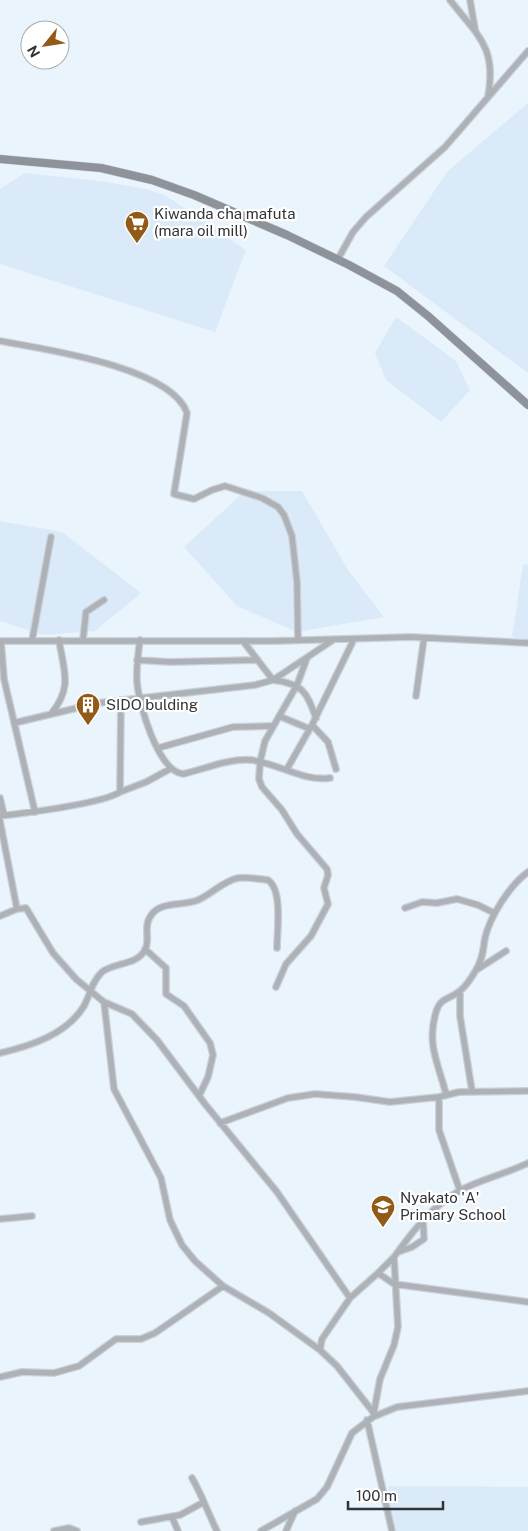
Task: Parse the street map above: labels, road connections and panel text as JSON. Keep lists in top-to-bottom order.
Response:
{
  "places": {
    "supermarket": ["Kiwanda cha mafuta (mara oil mill)"],
    "building": ["SIDO bulding"],
    "school or university": ["Nyakato 'A' Primary School"]
  },
  "scale_bar": "100 m",
  "north": "bottom left"
}
